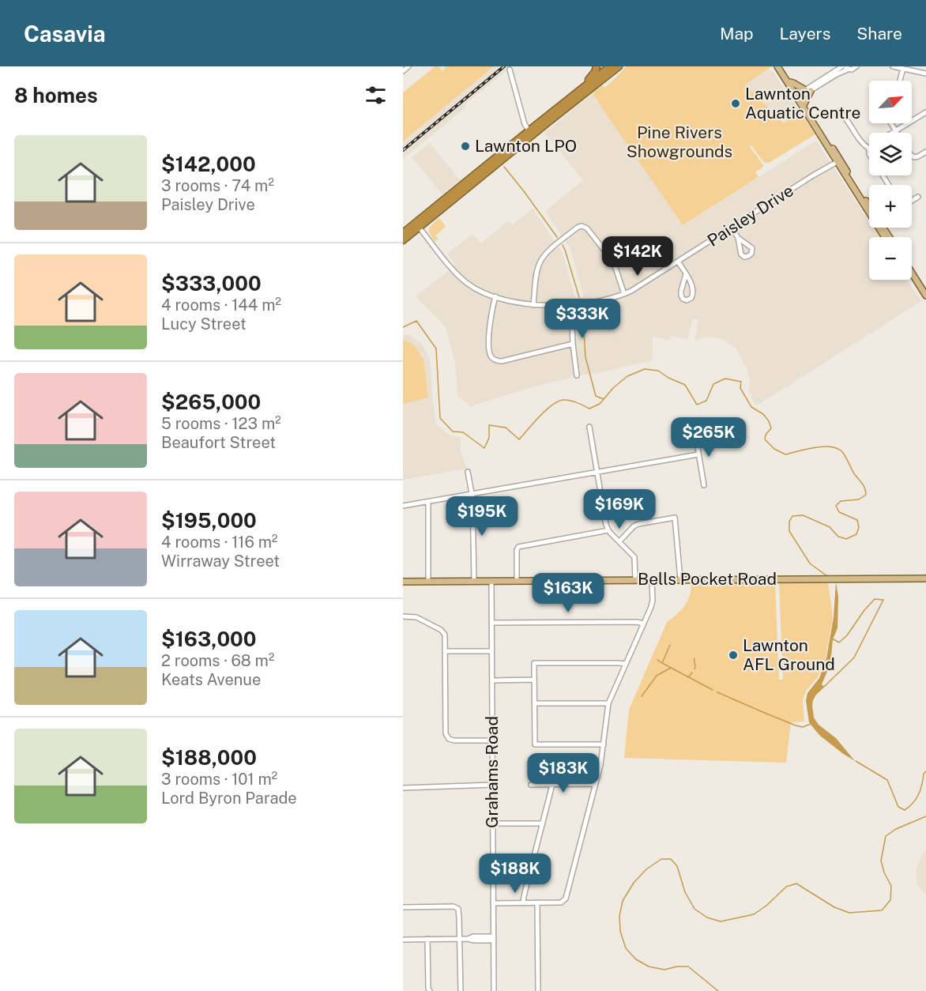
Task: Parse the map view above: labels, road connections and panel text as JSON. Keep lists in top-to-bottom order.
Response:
{
  "streets": {
    "main road": ["Bells Pocket Road"],
    "street": ["Paisley Drive", "Grahams Road"]
  },
  "crossings": [
    ["Bells Pocket Road", "Grahams Road"]
  ],
  "parks": ["Pine Rivers Showgrounds"],
  "places": ["Lawnton Aquatic Centre", "Lawnton LPO", "Lawnton AFL Ground"],
  "north": "top right",
  "page": {
    "header": "Casavia",
    "nav": ["Map", "Layers", "Share"],
    "heading": "8 homes",
    "map_buttons": ["+", "−"],
    "list": [
      {
        "name": "$142,000",
        "note": "3 rooms · 74 m² · Paisley Drive"
      },
      {
        "name": "$333,000",
        "note": "4 rooms · 144 m² · Lucy Street"
      },
      {
        "name": "$265,000",
        "note": "5 rooms · 123 m² · Beaufort Street"
      },
      {
        "name": "$195,000",
        "note": "4 rooms · 116 m² · Wirraway Street"
      },
      {
        "name": "$163,000",
        "note": "2 rooms · 68 m² · Keats Avenue"
      },
      {
        "name": "$188,000",
        "note": "3 rooms · 101 m² · Lord Byron Parade"
      }
    ],
    "price": [
      "$142K",
      "$333K",
      "$265K",
      "$169K",
      "$195K",
      "$163K",
      "$183K",
      "$188K"
    ]
  }
}
